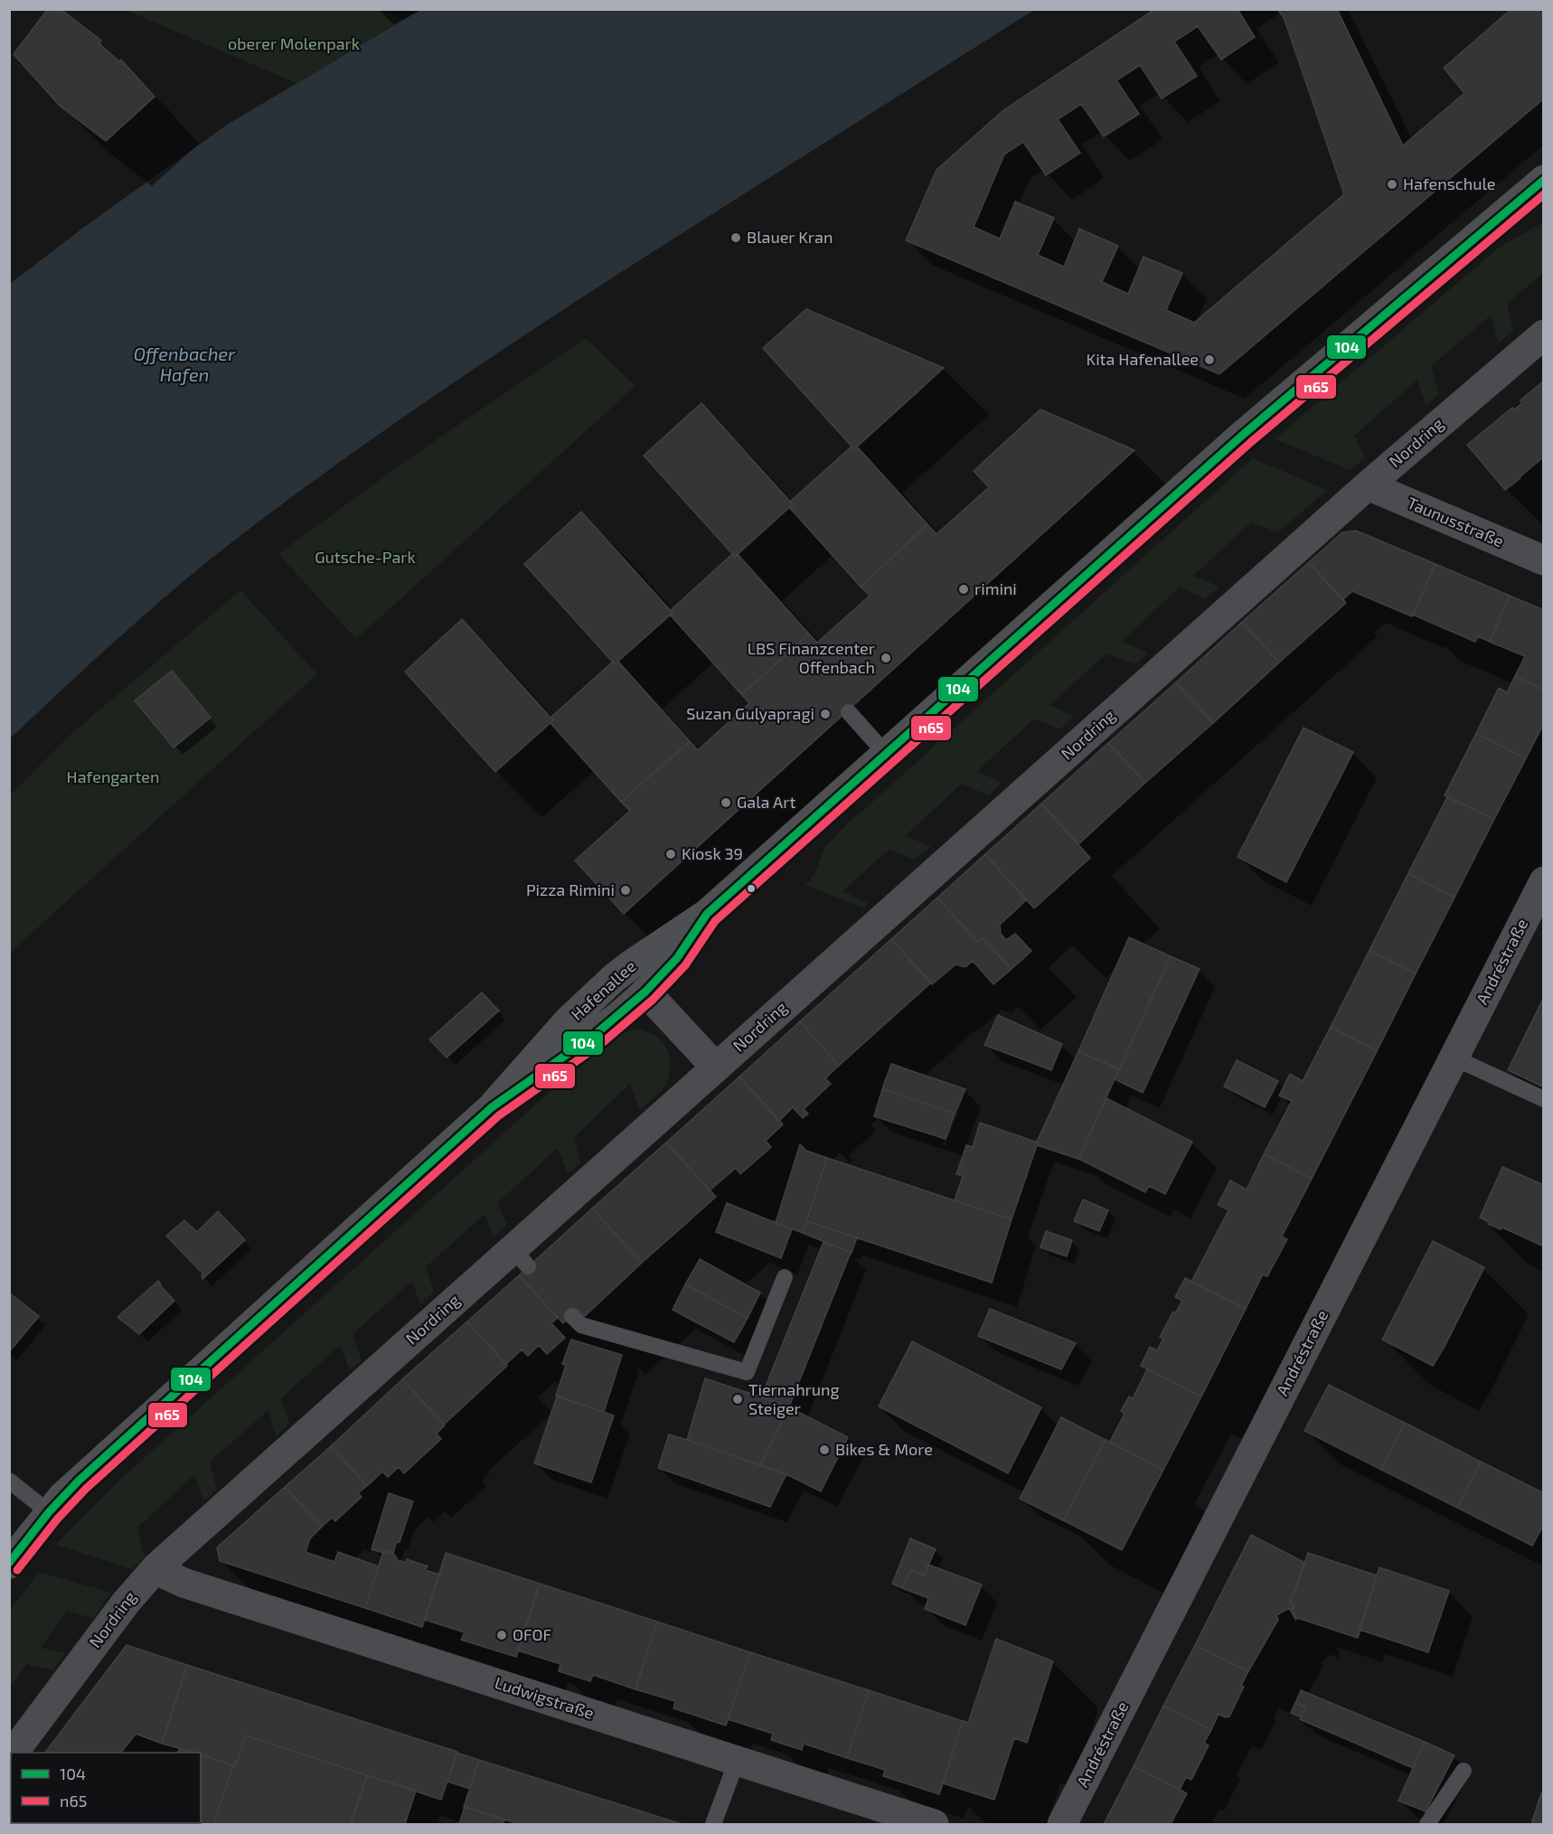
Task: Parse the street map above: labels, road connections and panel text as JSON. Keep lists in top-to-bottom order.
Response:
{
  "streets": {
    "main road": ["Hafenallee"],
    "street": [
      "Nordring",
      "Taunusstraße",
      "Andréstraße",
      "Ludwigstraße"
    ]
  },
  "crossings": [
    ["Nordring", "Taunusstraße"],
    ["Nordring", "Ludwigstraße"]
  ],
  "water": ["Offenbacher Hafen"],
  "parks": ["oberer Molenpark", "Gutsche-Park", "Hafengarten"],
  "places": [
    "Hafenschule",
    "Blauer Kran",
    "Kita Hafenallee",
    "rimini",
    "LBS Finanzcenter Offenbach",
    "Suzan Gulyapragi",
    "Gala Art",
    "Kiosk 39",
    "Pizza Rimini",
    "Tiernahrung Steiger",
    "Bikes & More",
    "OFOF"
  ],
  "lines": ["transit line 104", "transit line n65"],
  "legend": ["104", "n65"]
}
